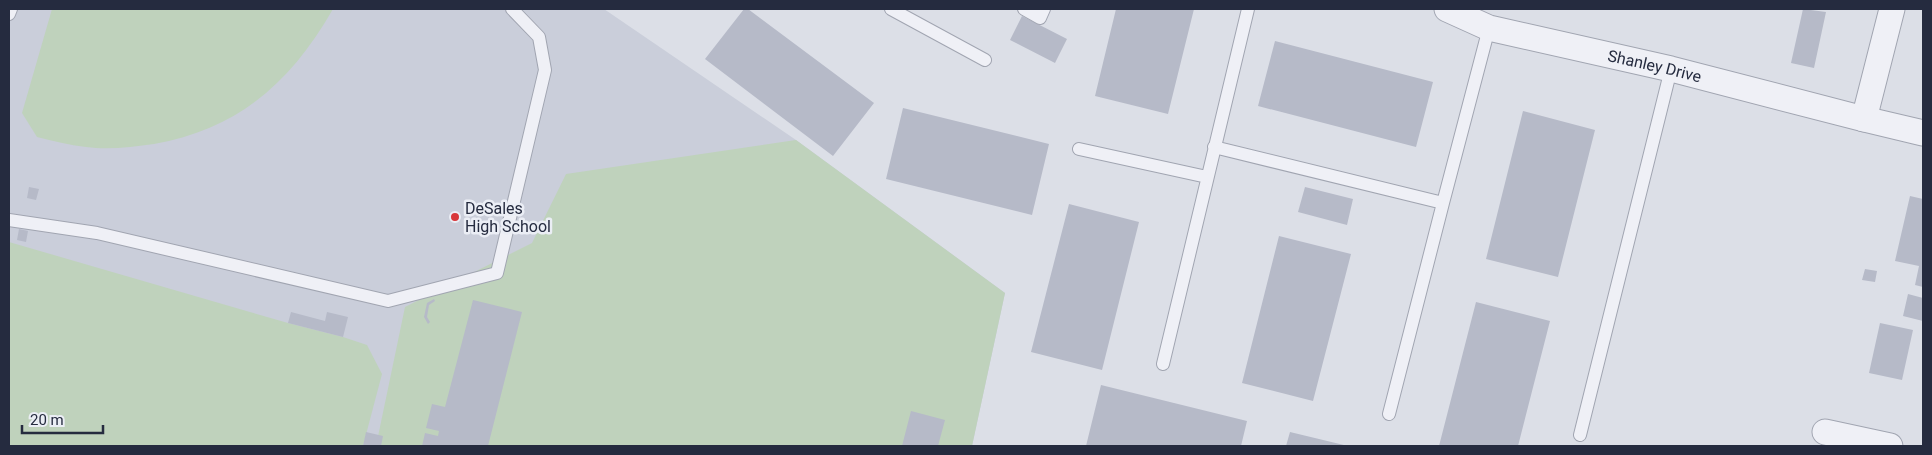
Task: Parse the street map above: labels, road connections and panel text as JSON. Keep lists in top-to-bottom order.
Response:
{
  "streets": {
    "street": ["Shanley Drive"]
  },
  "places": ["DeSales High School"],
  "scale_bar": "20 m"
}
